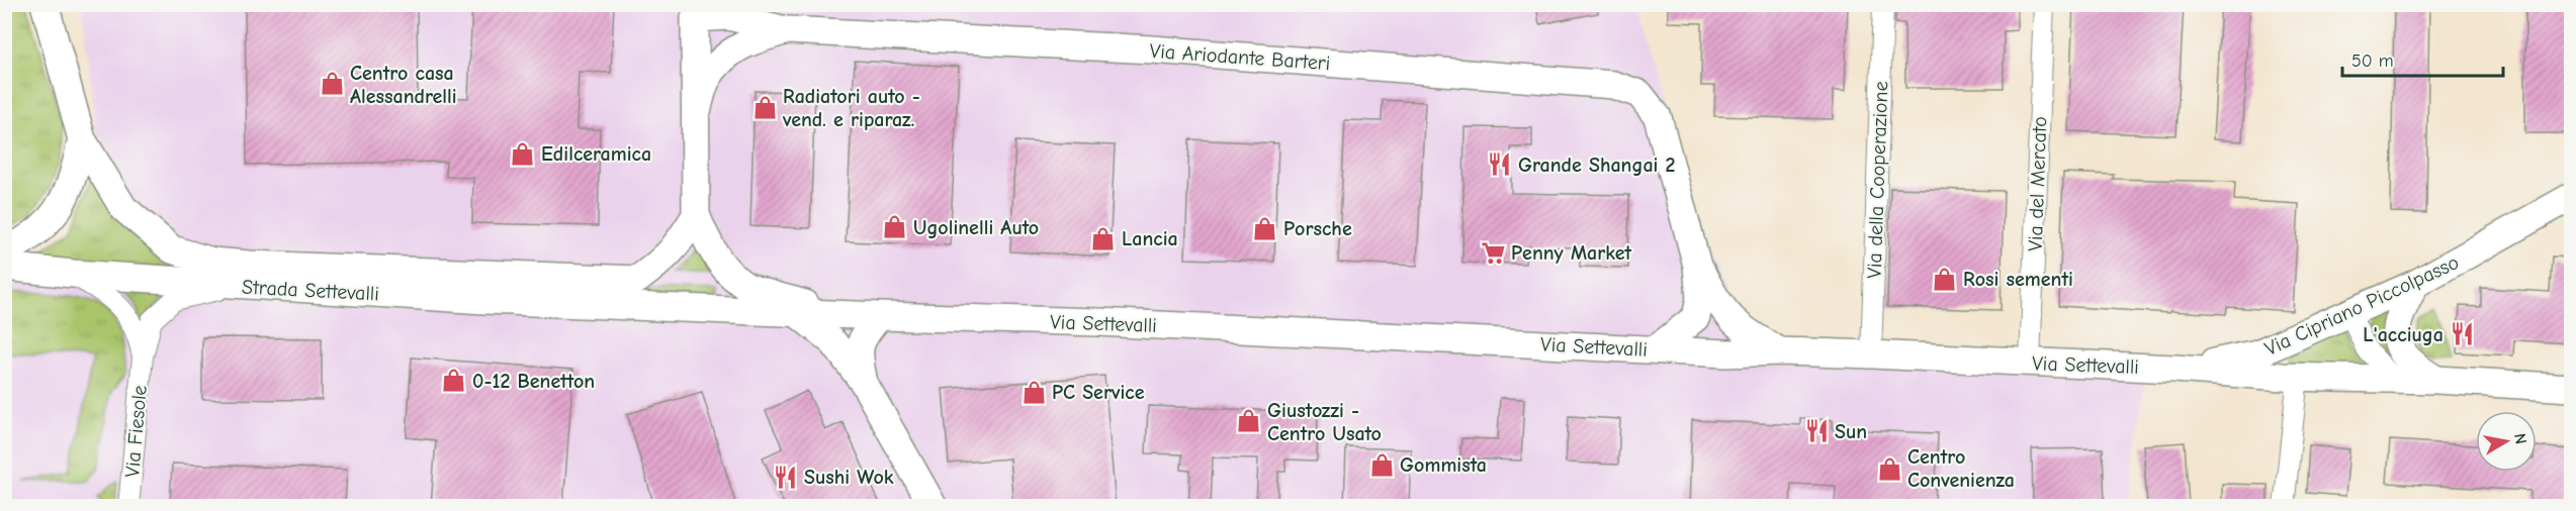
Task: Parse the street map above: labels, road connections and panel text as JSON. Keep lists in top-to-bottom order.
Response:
{
  "streets": {
    "main road": [
      "Via Ariodante Barteri",
      "Strada Settevalli",
      "Via Cipriano Piccolpasso",
      "Via Settevalli"
    ],
    "street": ["Via della Cooperazione", "Via del Mercato", "Via Fiesole"]
  },
  "crossings": [
    ["Via della Cooperazione", "Via Settevalli"],
    ["Via del Mercato", "Via Settevalli"],
    ["Strada Settevalli", "Via Settevalli"],
    ["Strada Settevalli", "Via Fiesole"],
    ["Via Cipriano Piccolpasso", "Via Settevalli"]
  ],
  "places": {
    "shop": [
      "Centro casa Alessandrelli",
      "Radiatori auto - vend. e riparaz.",
      "Edilceramica",
      "Ugolinelli Auto",
      "Porsche",
      "Lancia",
      "Rosi sementi",
      "0-12 Benetton",
      "PC Service",
      "Giustozzi - Centro Usato",
      "Gommista",
      "Centro Convenienza"
    ],
    "restaurant": [
      "Grande Shangai 2",
      "L'acciuga",
      "Sun",
      "Sushi Wok"
    ],
    "supermarket": ["Penny Market"]
  },
  "scale_bar": "50 m",
  "north": "right"
}
